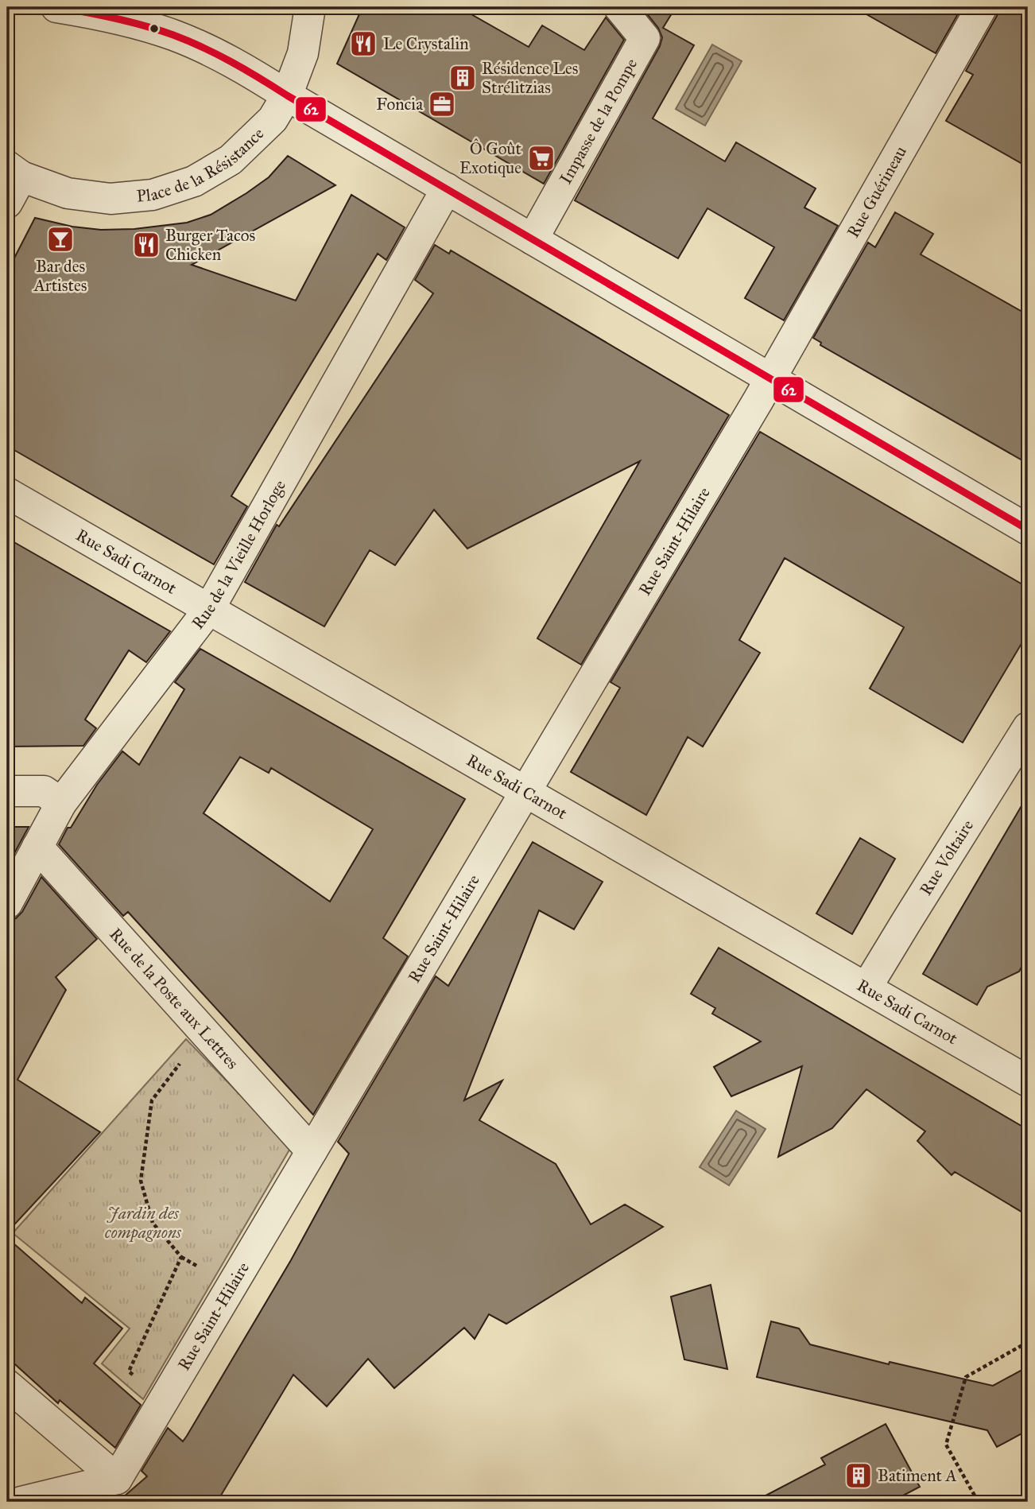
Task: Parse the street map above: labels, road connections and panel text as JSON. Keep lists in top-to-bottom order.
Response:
{
  "streets": {
    "street": [
      "Impasse de la Pompe",
      "Place de la Résistance",
      "Rue Guérineau",
      "Rue Saint-Hilaire",
      "Rue de la Vieille Horloge",
      "Rue Sadi Carnot",
      "Rue Voltaire",
      "Rue de la Poste aux Lettres"
    ]
  },
  "crossings": [
    ["Rue Guérineau", "Rue Saint-Hilaire"],
    ["Rue Saint-Hilaire", "Rue Sadi Carnot"],
    ["Rue Saint-Hilaire", "Rue de la Poste aux Lettres"],
    ["Rue de la Vieille Horloge", "Rue Sadi Carnot"],
    ["Rue de la Vieille Horloge", "Rue de la Poste aux Lettres"],
    ["Rue Sadi Carnot", "Rue Voltaire"]
  ],
  "parks": ["Jardin des compagnons"],
  "places": {
    "restaurant": ["Le Crystalin", "Burger Tacos Chicken"],
    "building": ["Résidence Les Strélitzias", "Batiment A"],
    "office": ["Foncia"],
    "supermarket": ["Ô Goût Exotique"],
    "bar": ["Bar des Artistes"]
  },
  "lines": ["transit line 62"]
}
